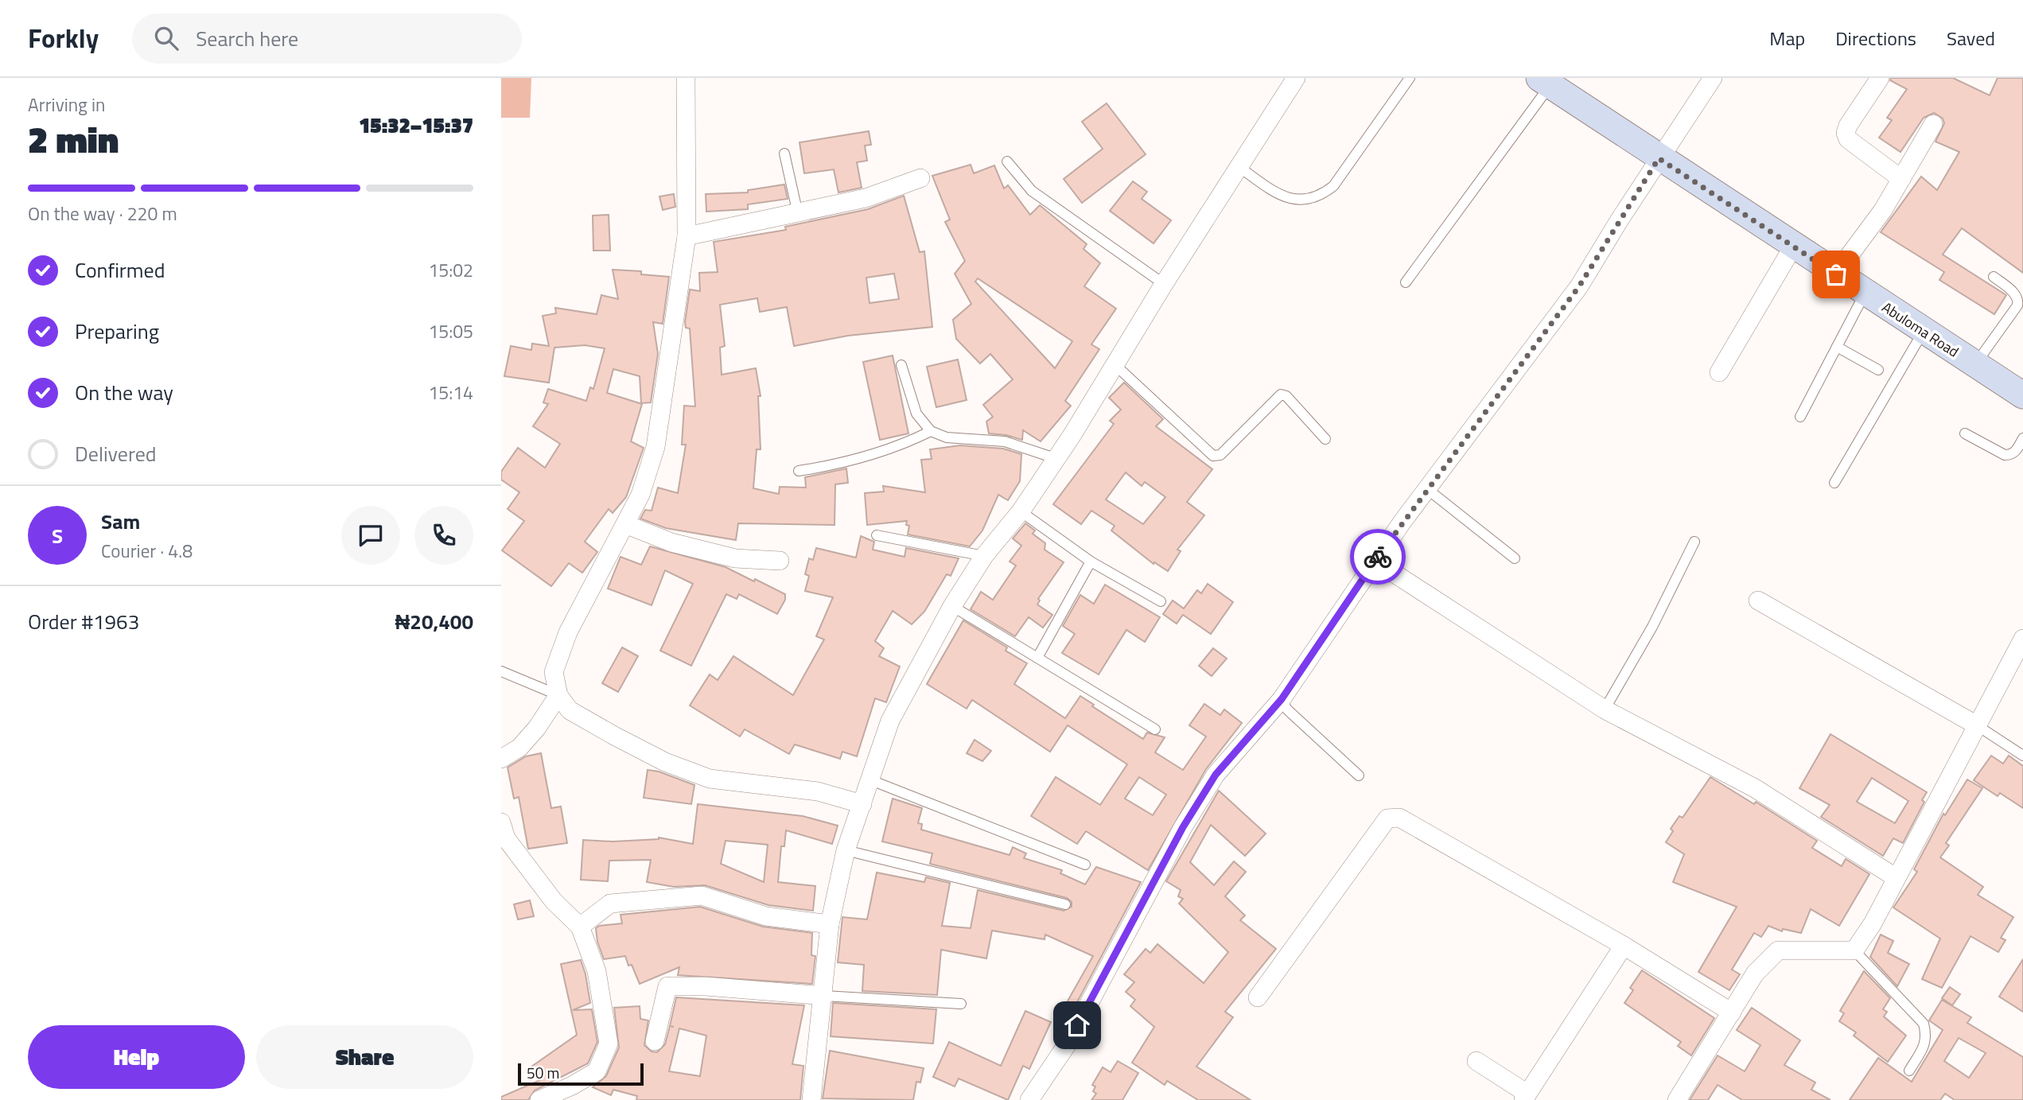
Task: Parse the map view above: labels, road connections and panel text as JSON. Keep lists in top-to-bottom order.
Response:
{
  "streets": {
    "street": ["Abuloma Road"]
  },
  "scale_bar": "50 m",
  "page": {
    "header": "Forkly",
    "search": "Search here",
    "nav": ["Map", "Directions", "Saved"],
    "heading": ["2 min", "Arriving in", "15:32–15:37"],
    "panel": [
      "Sam",
      "Courier · 4.8",
      "Order #1963",
      "₦20,400"
    ],
    "bar": "On the way · 220 m",
    "list": [
      ["Confirmed", "15:02"],
      ["Preparing", "15:05"],
      ["On the way", "15:14"],
      "Delivered"
    ],
    "round": "S",
    "buttons": ["Help", "Share"],
    "scale": "50 m"
  }
}
